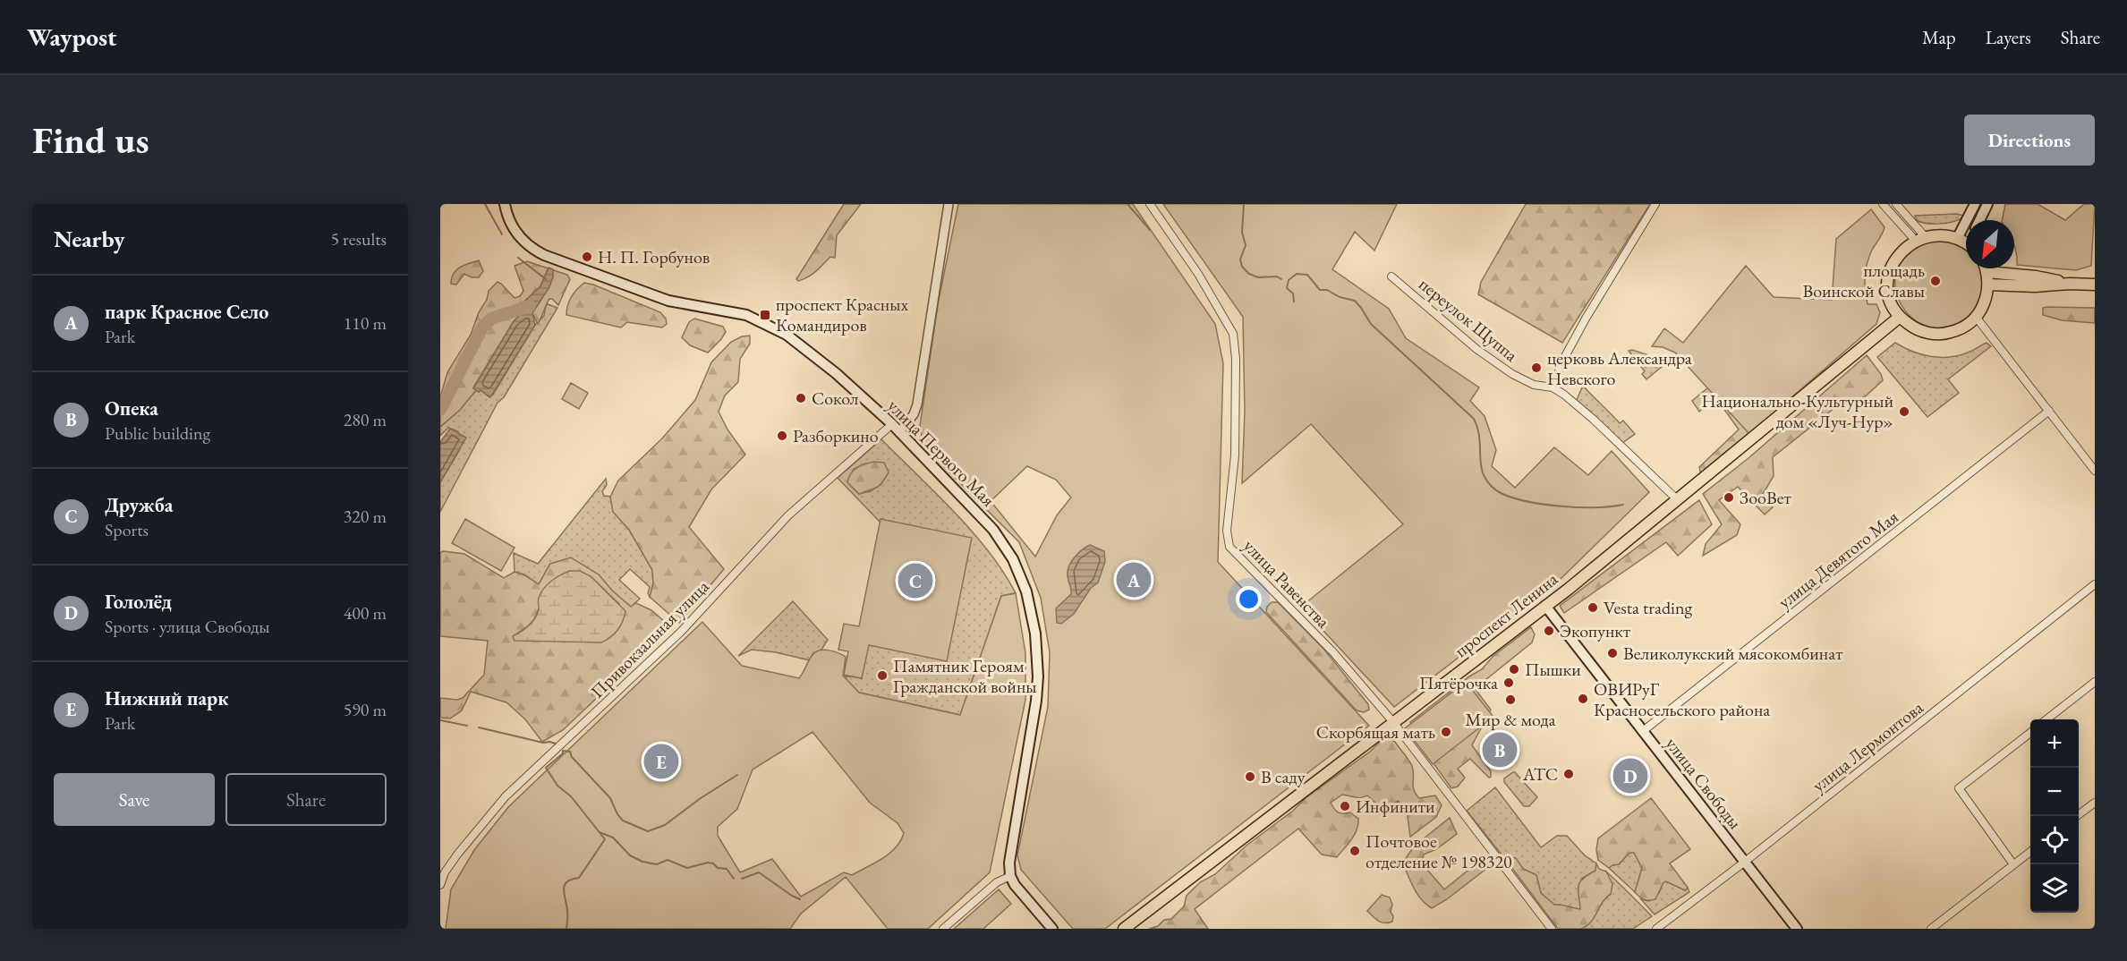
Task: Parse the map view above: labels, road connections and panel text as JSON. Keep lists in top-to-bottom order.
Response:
{
  "streets": {
    "main road": ["улица Первого Мая", "проспект Ленина", "улица Свободы"],
    "street": [
      "переулок Щуппа",
      "улица Девятого Мая",
      "улица Равенства",
      "Привокзальная улица",
      "улица Лермонтова"
    ]
  },
  "crossings": [
    ["переулок Щуппа", "проспект Ленина"],
    ["улица Первого Мая", "Привокзальная улица"],
    ["улица Девятого Мая", "улица Свободы"],
    ["улица Равенства", "проспект Ленина"],
    ["проспект Ленина", "улица Свободы"],
    ["улица Лермонтова", "улица Свободы"]
  ],
  "places": {
    "other": [
      "Н. П. Горбунов",
      "площадь Воинской Славы",
      "церковь Александра Невского",
      "Сокол",
      "Национально-Культурный дом «Луч-Нур»",
      "Разборкино",
      "ЗооВет",
      "Vesta trading",
      "Экопункт",
      "Великолукский мясокомбинат",
      "Пышки",
      "Памятник Героям Гражданской войны",
      "Пятёрочка",
      "ОВИРуГ Красносельского района",
      "Мир & мода",
      "Скорбящая мать",
      "АТС",
      "В саду",
      "Инфинити",
      "Почтовое отделение № 198320"
    ],
    "transit": ["проспект Красных Командиров"]
  },
  "north": "bottom left",
  "page": {
    "header": "Waypost",
    "nav": ["Map", "Layers", "Share"],
    "buttons": [
      "Directions",
      ["Save", "Share"]
    ],
    "title": "Find us",
    "heading": ["Nearby", "5 results"],
    "list": [
      {
        "mark": "A",
        "name": "парк Красное Село",
        "note": "Park",
        "value": "110 m"
      },
      {
        "mark": "B",
        "name": "Опека",
        "note": "Public building",
        "value": "280 m"
      },
      {
        "mark": "C",
        "name": "Дружба",
        "note": "Sports",
        "value": "320 m"
      },
      {
        "mark": "D",
        "name": "Гололёд",
        "note": "Sports · улица Свободы",
        "value": "400 m"
      },
      {
        "mark": "E",
        "name": "Нижний парк",
        "note": "Park",
        "value": "590 m"
      }
    ],
    "pins": [
      "A",
      "C",
      "B",
      "E",
      "D"
    ],
    "map_buttons": ["+", "−"]
  }
}
